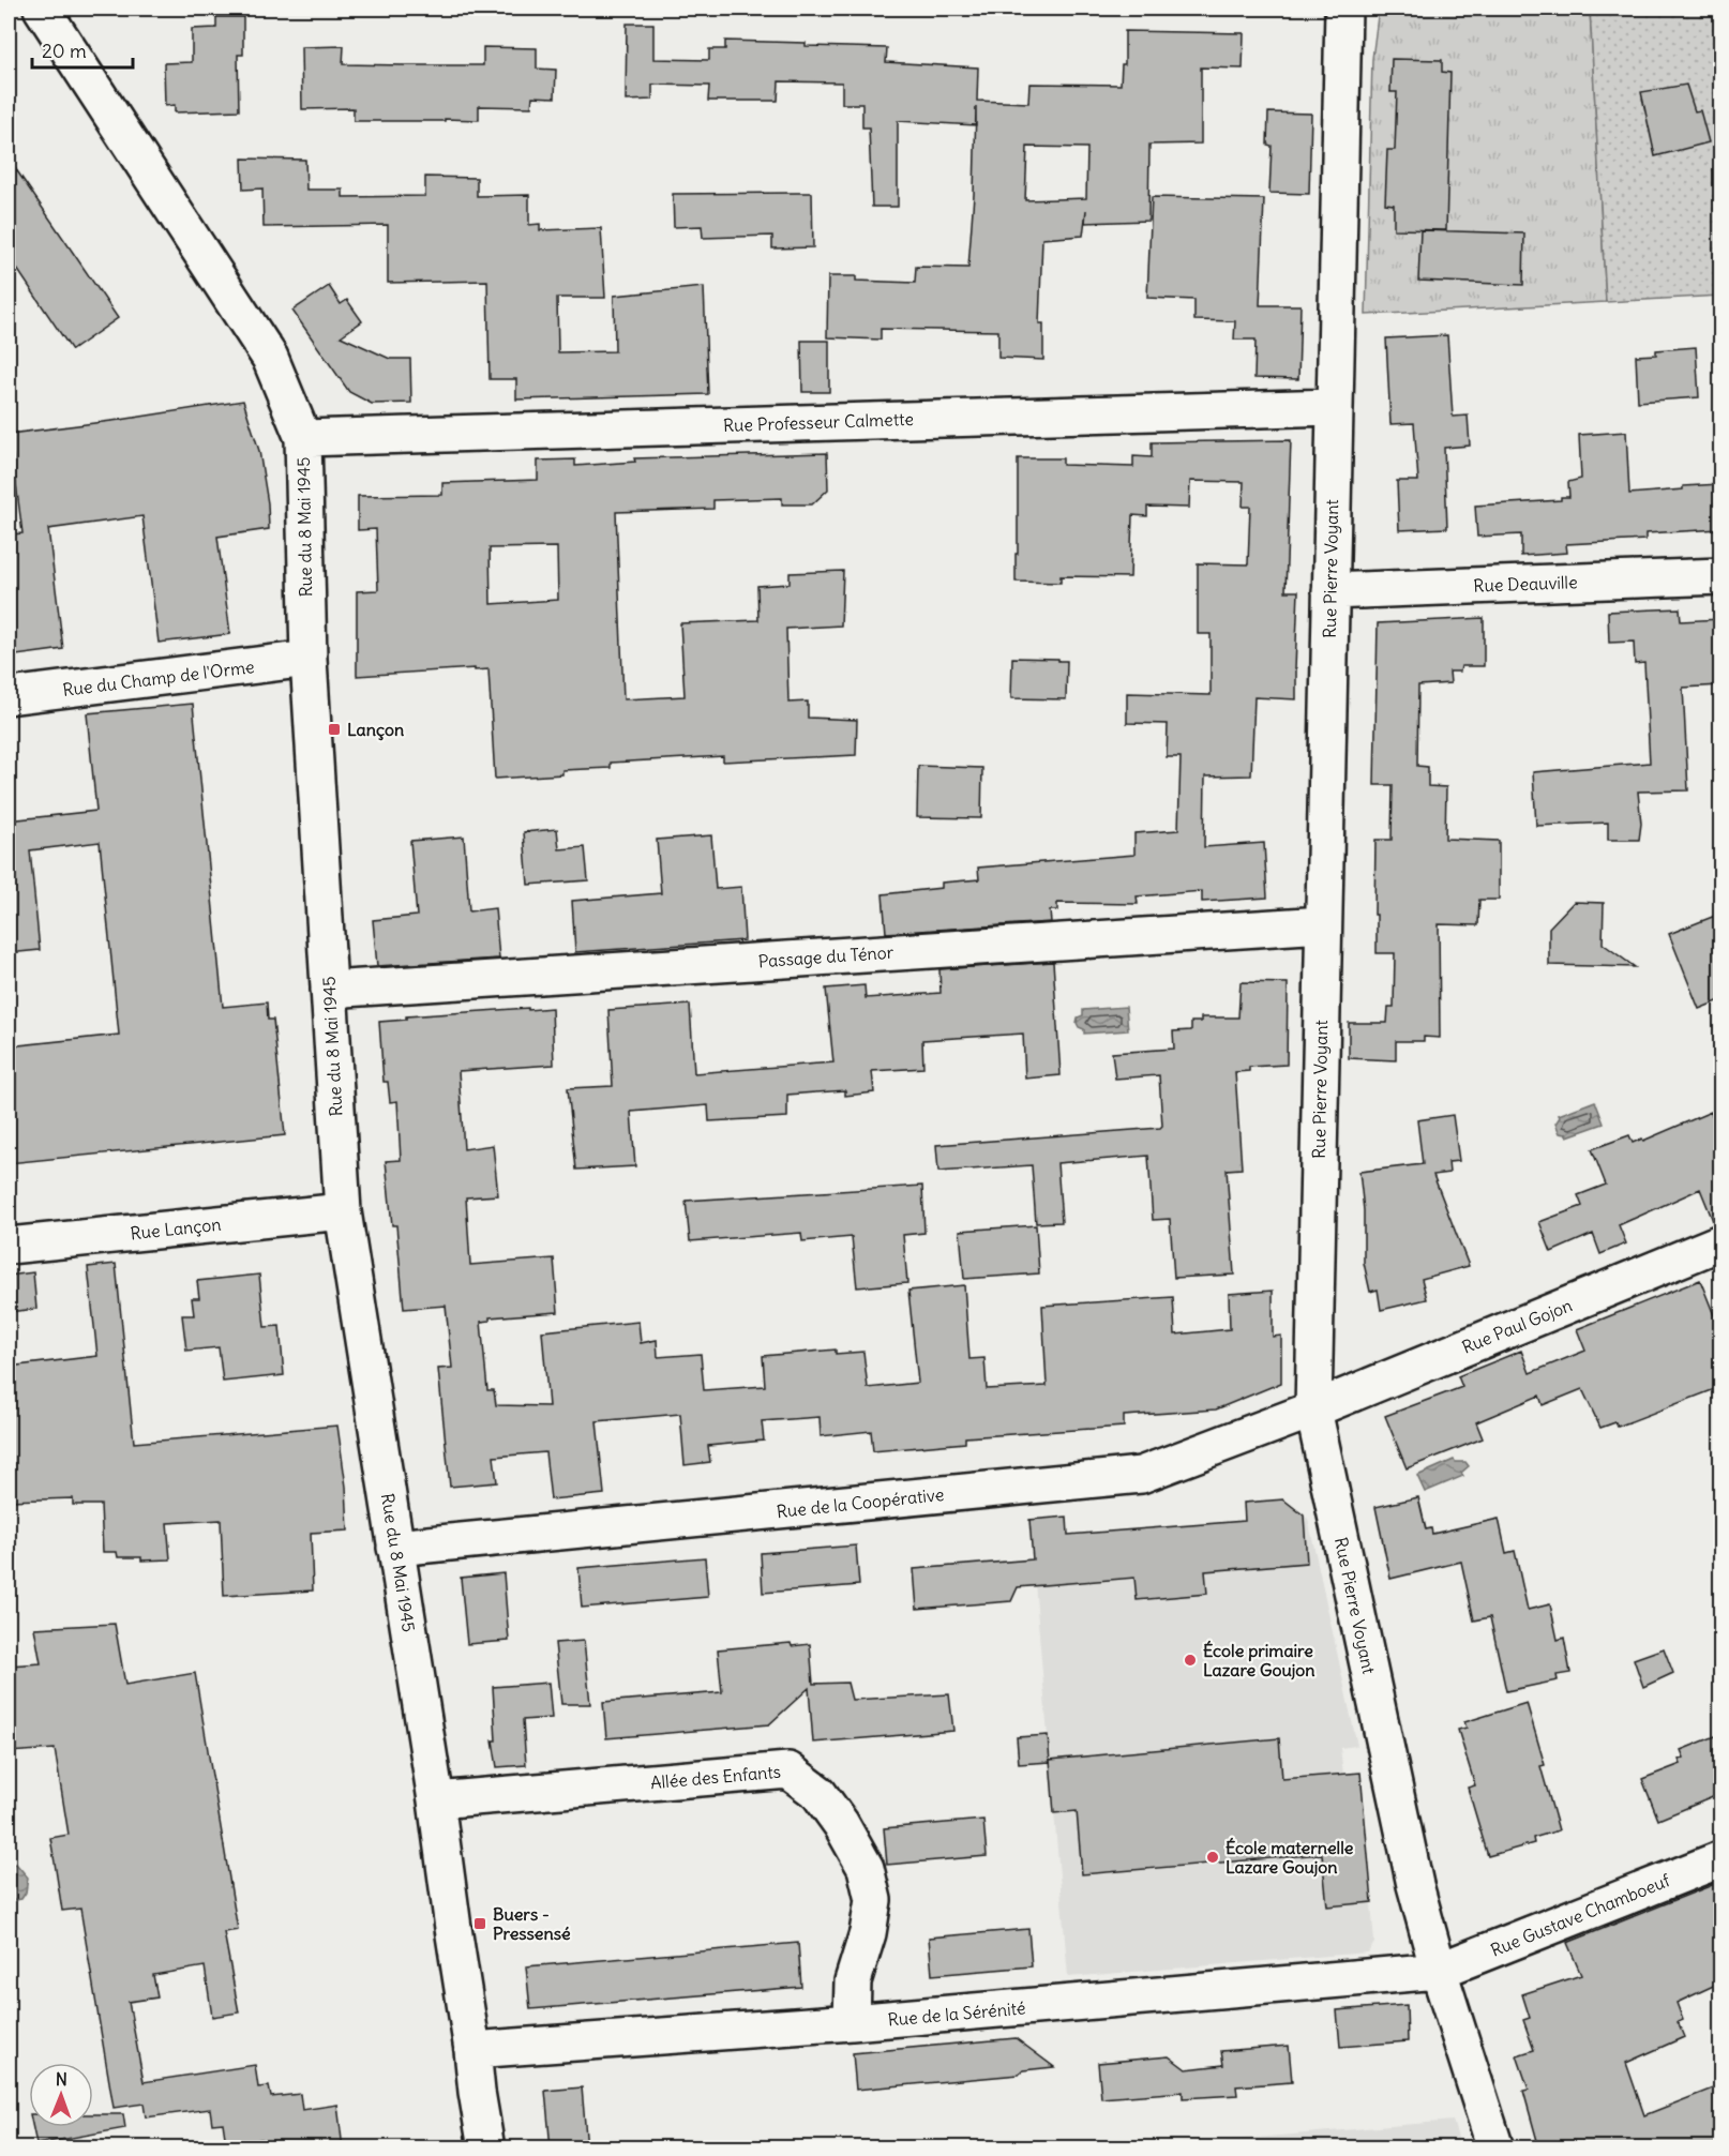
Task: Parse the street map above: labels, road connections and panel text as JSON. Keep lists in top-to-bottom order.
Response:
{
  "streets": {
    "street": [
      "Rue Professeur Calmette",
      "Rue du 8 Mai 1945",
      "Rue Pierre Voyant",
      "Rue Deauville",
      "Rue du Champ de l'Orme",
      "Passage du Ténor",
      "Rue Lançon",
      "Rue Paul Gojon",
      "Rue de la Coopérative",
      "Allée des Enfants",
      "Rue Gustave Chamboeuf",
      "Rue de la Sérénité"
    ]
  },
  "crossings": [
    ["Rue Professeur Calmette", "Rue du 8 Mai 1945"],
    ["Rue Professeur Calmette", "Rue Pierre Voyant"],
    ["Rue du 8 Mai 1945", "Rue du Champ de l'Orme"],
    ["Rue du 8 Mai 1945", "Passage du Ténor"],
    ["Rue du 8 Mai 1945", "Rue Lançon"],
    ["Rue du 8 Mai 1945", "Rue de la Coopérative"],
    ["Rue du 8 Mai 1945", "Allée des Enfants"],
    ["Rue du 8 Mai 1945", "Rue de la Sérénité"],
    ["Rue Pierre Voyant", "Rue Deauville"],
    ["Rue Pierre Voyant", "Passage du Ténor"],
    ["Rue Pierre Voyant", "Rue Paul Gojon"],
    ["Rue Pierre Voyant", "Rue de la Coopérative"],
    ["Rue Pierre Voyant", "Rue Gustave Chamboeuf"],
    ["Rue Pierre Voyant", "Rue de la Sérénité"],
    ["Rue Paul Gojon", "Rue de la Coopérative"],
    ["Allée des Enfants", "Rue de la Sérénité"],
    ["Rue Gustave Chamboeuf", "Rue de la Sérénité"]
  ],
  "places": {
    "transit": ["Lançon", "Buers - Pressensé"],
    "other": ["École primaire Lazare Goujon", "École maternelle Lazare Goujon"]
  },
  "scale_bar": "20 m",
  "north": "top"
}
